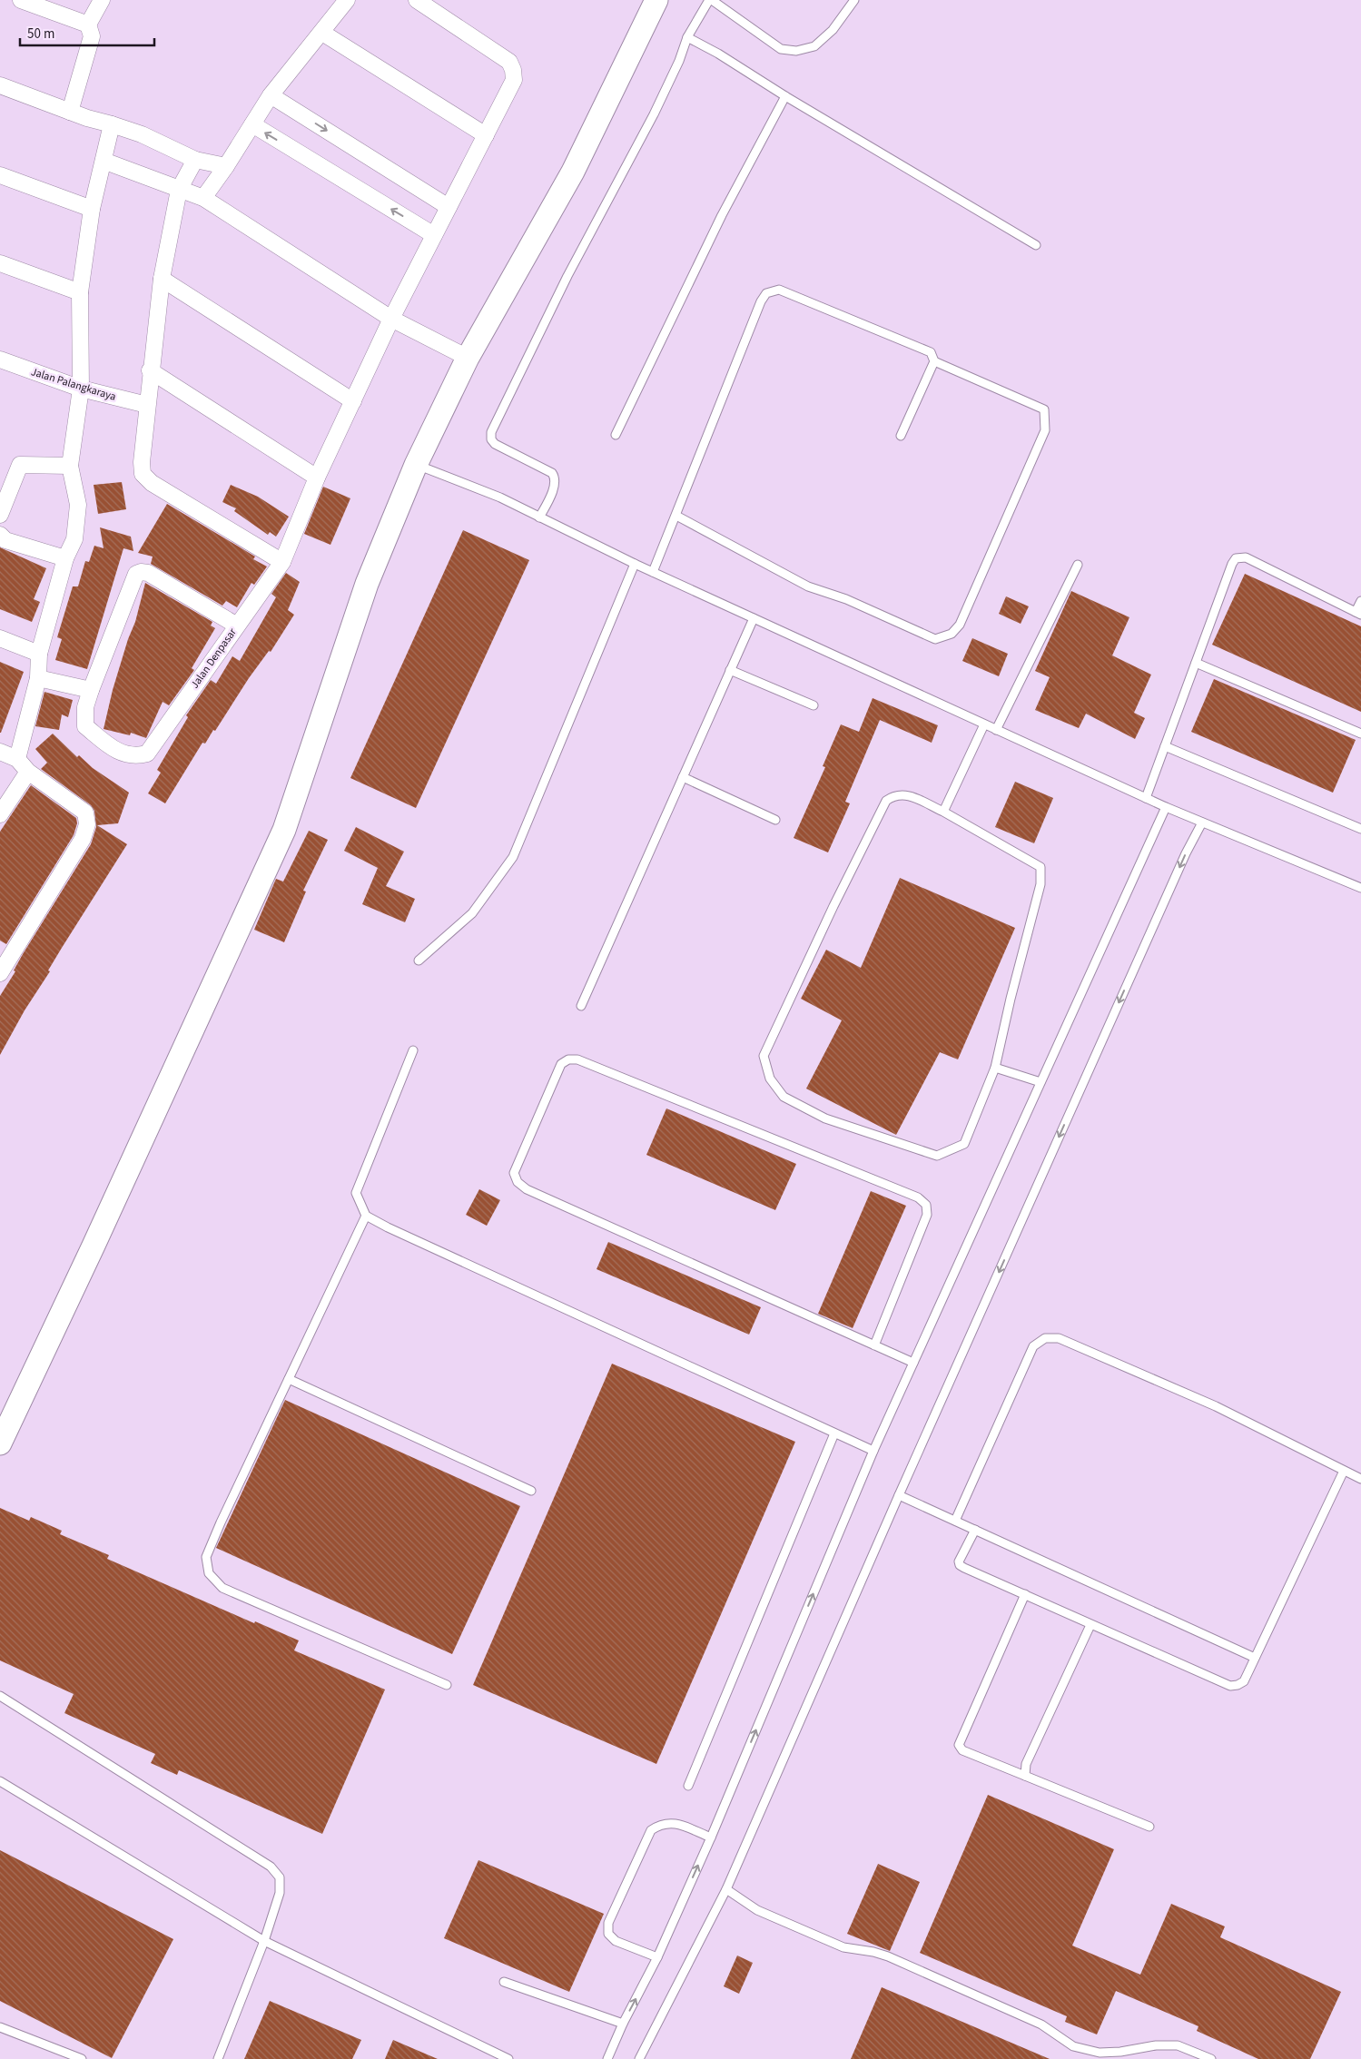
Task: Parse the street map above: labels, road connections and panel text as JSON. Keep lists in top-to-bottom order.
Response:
{
  "streets": {
    "street": ["Jalan Palangkaraya", "Jalan Denpasar"]
  },
  "scale_bar": "50 m"
}
